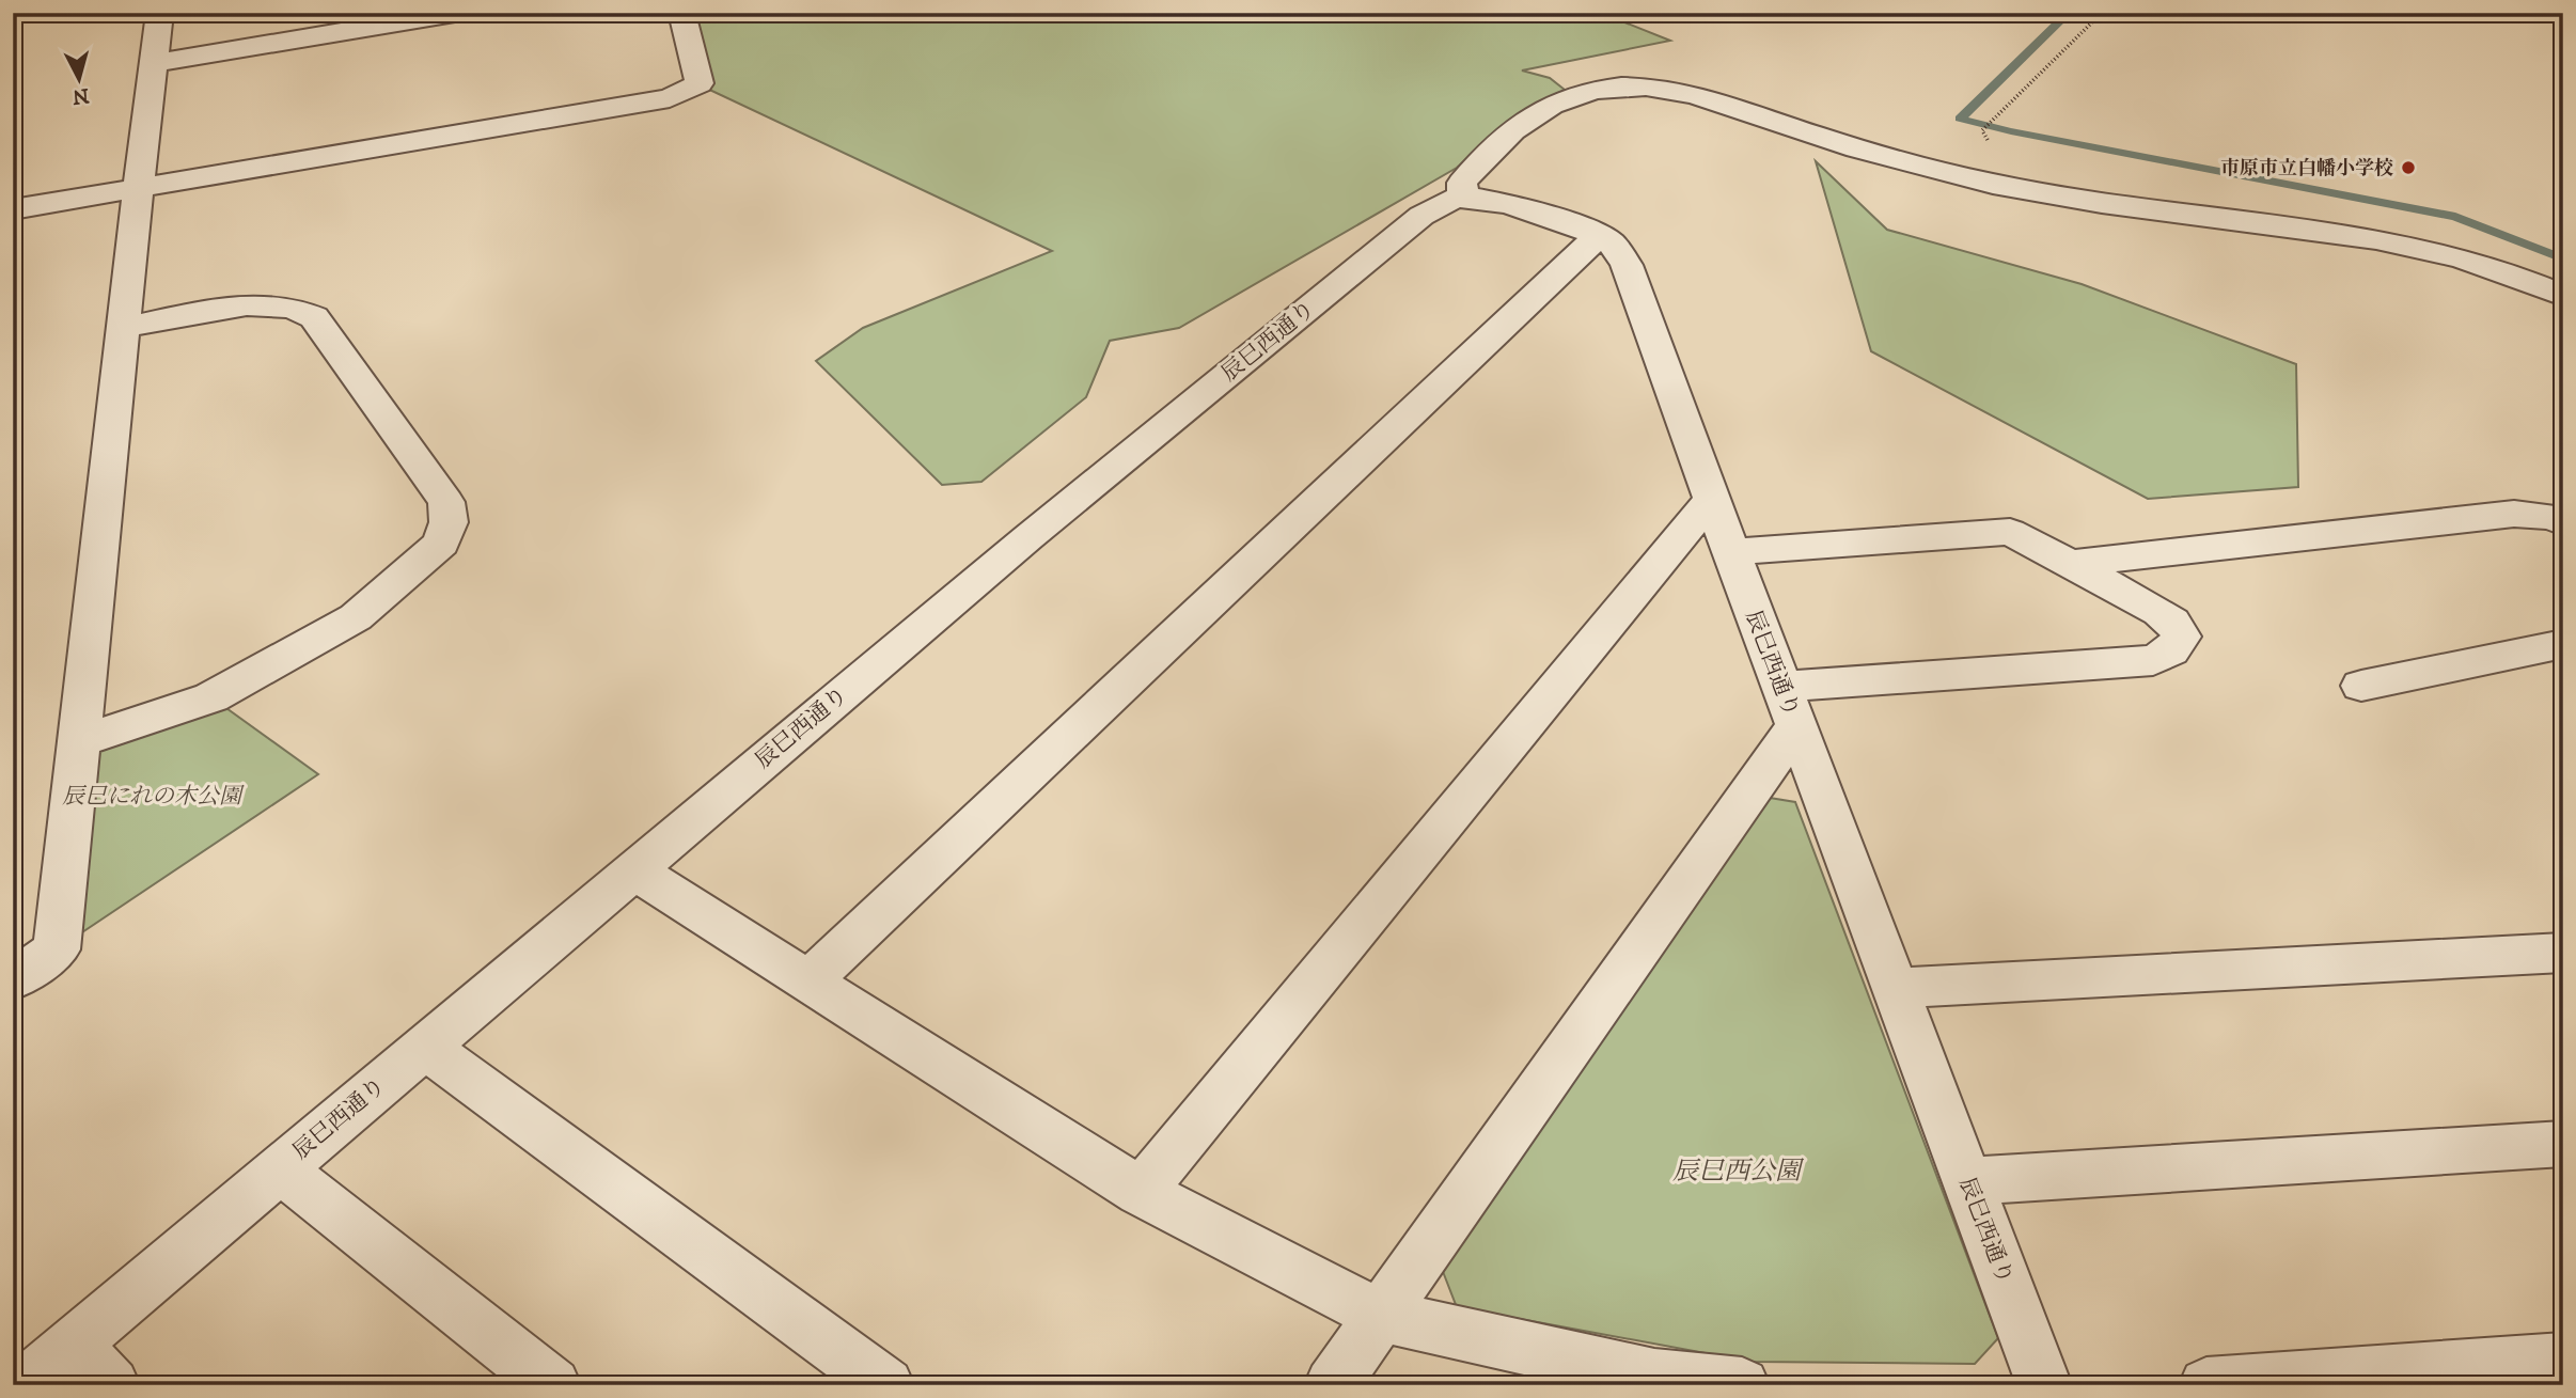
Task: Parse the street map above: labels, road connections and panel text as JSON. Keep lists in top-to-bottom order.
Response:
{
  "streets": {
    "street": ["辰巳西通り"]
  },
  "parks": ["辰巳にれの木公園", "辰巳西公園"],
  "places": ["市原市立白幡小学校"],
  "north": "bottom"
}
